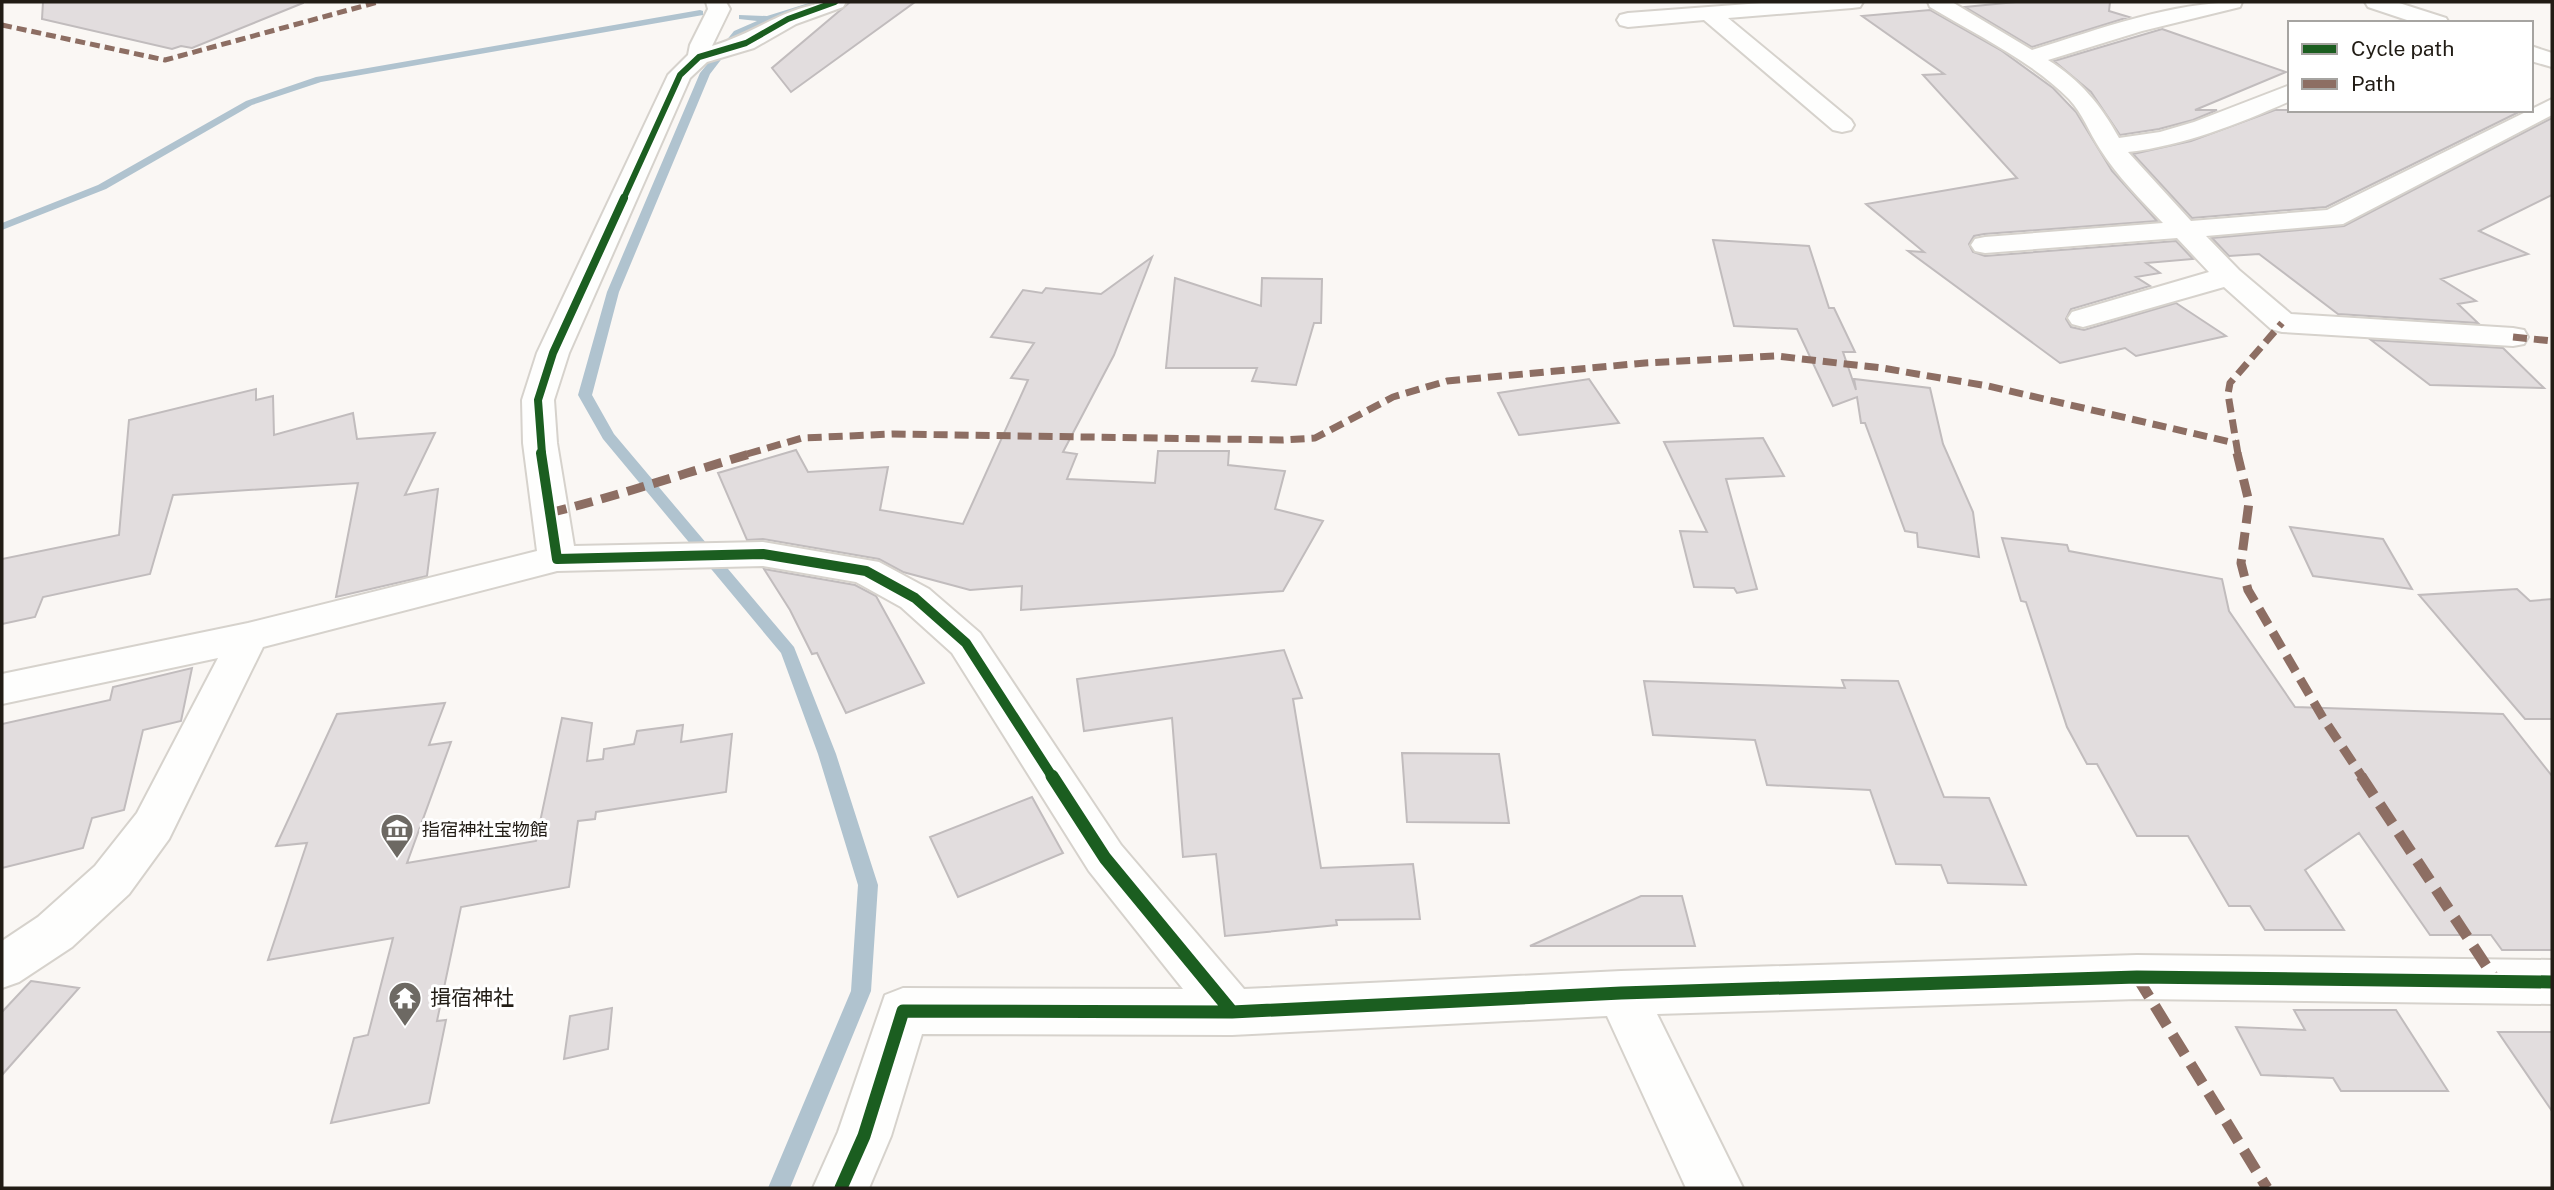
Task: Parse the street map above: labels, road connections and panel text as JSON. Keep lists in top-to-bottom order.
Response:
{
  "places": {
    "museum": ["指宿神社宝物館"],
    "temple": ["揖宿神社"]
  },
  "legend": ["Cycle path", "Path"]
}
